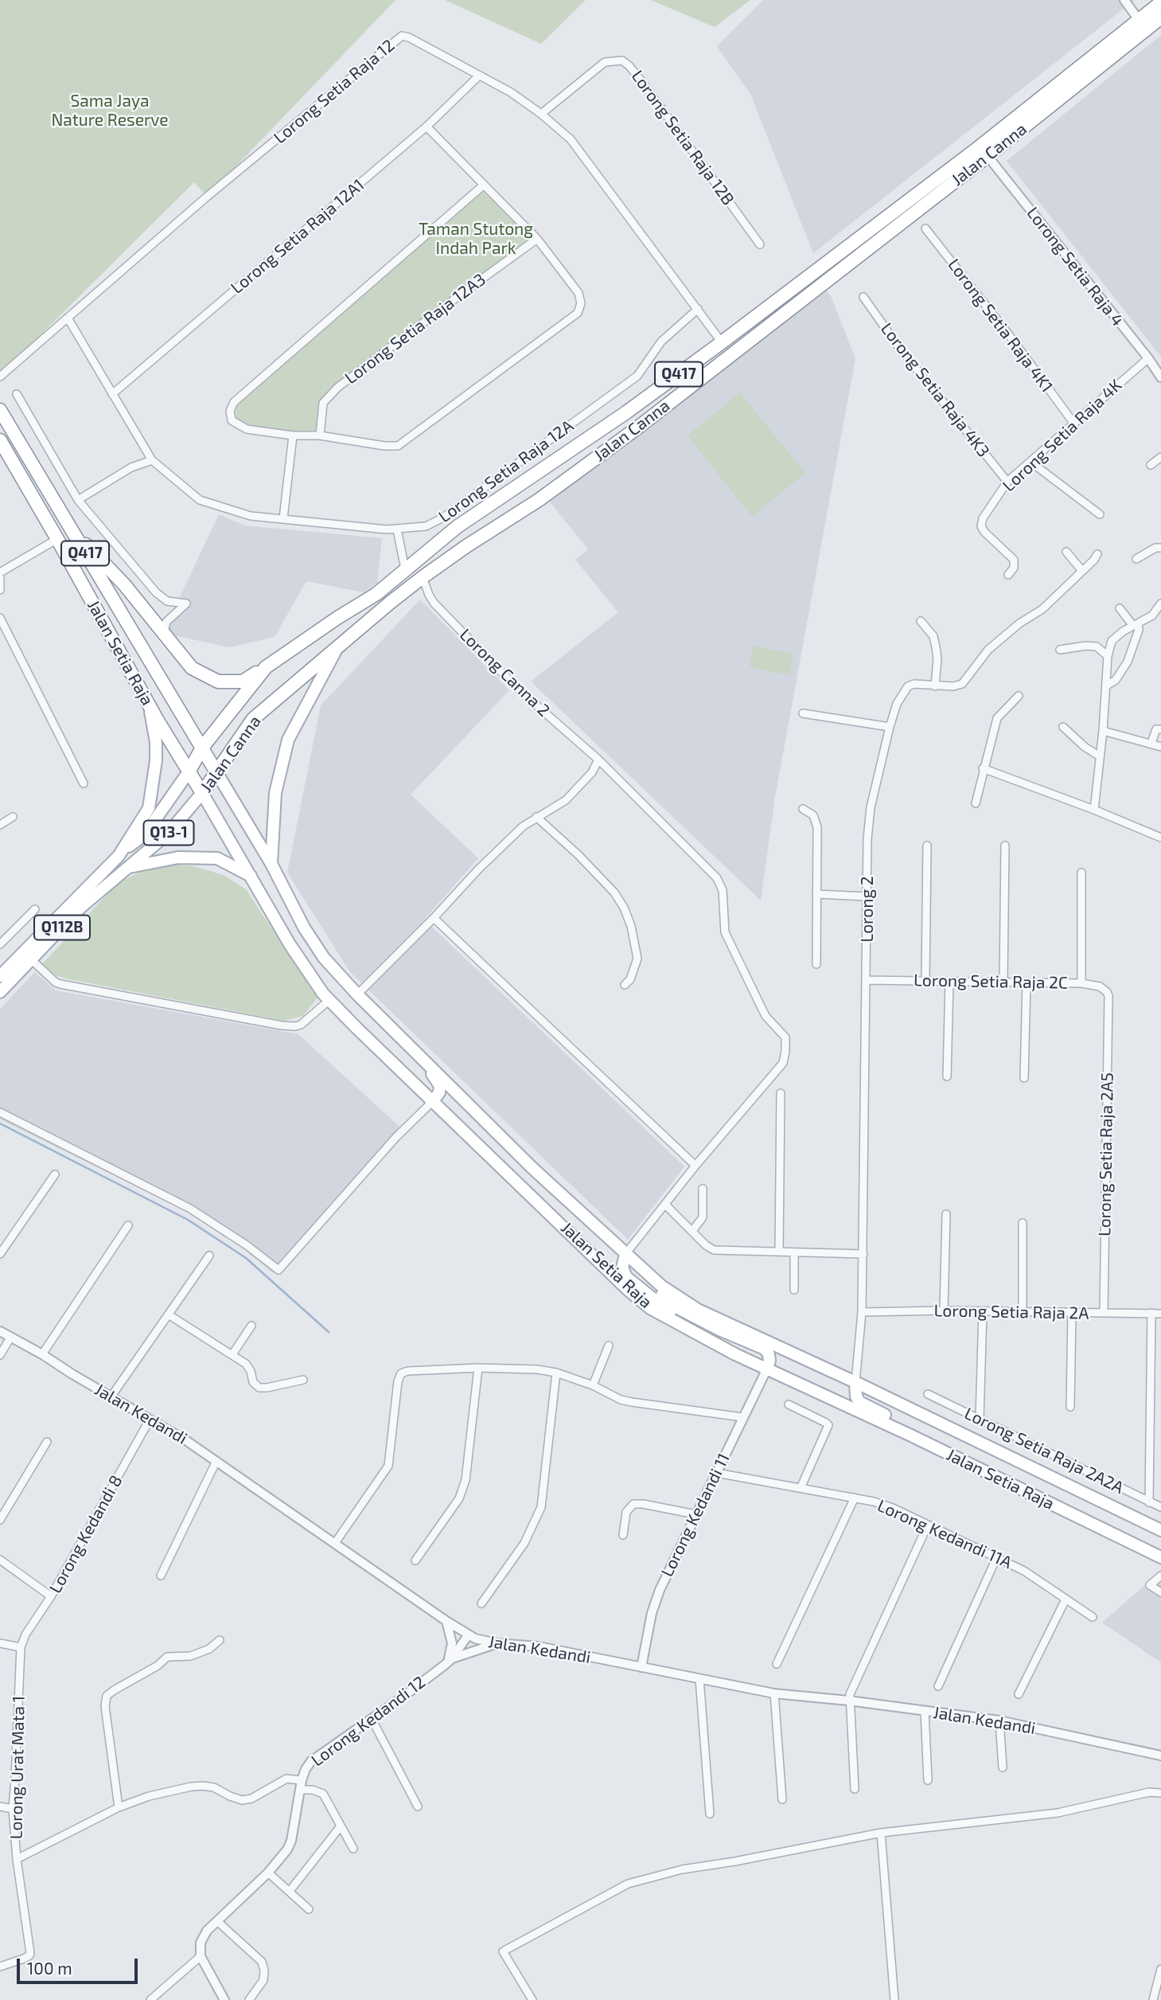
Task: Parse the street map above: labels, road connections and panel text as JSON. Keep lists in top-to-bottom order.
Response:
{
  "streets": {
    "highway": ["Jalan Canna", "Q417", "Jalan Setia Raja"],
    "main road": ["Q13-1", "Q112B"],
    "street": [
      "Lorong Setia Raja 12",
      "Lorong Setia Raja 12B",
      "Lorong Setia Raja 12A1",
      "Lorong Setia Raja 4",
      "Lorong Setia Raja 4K1",
      "Lorong Setia Raja 12A3",
      "Lorong Setia Raja 4K3",
      "Lorong Setia Raja 4K",
      "Lorong Setia Raja 12A",
      "Lorong Canna 2",
      "Lorong 2",
      "Lorong Setia Raja 2C",
      "Lorong Setia Raja 2A5",
      "Lorong Setia Raja 2A",
      "Jalan Kedandi",
      "Lorong Setia Raja 2A2A",
      "Lorong Kedandi 11",
      "Lorong Kedandi 8",
      "Lorong Kedandi 11A",
      "Lorong Kedandi 12",
      "Lorong Urat Mata 1"
    ]
  },
  "crossings": [
    ["Lorong Setia Raja 12", "Lorong Setia Raja 12B"],
    ["Lorong Setia Raja 12", "Jalan Canna"],
    ["Lorong Setia Raja 12", "Lorong Setia Raja 12A1"],
    ["Lorong Setia Raja 12", "Lorong Setia Raja 12A"],
    ["Jalan Canna", "Lorong Setia Raja 4"],
    ["Jalan Canna", "Q417"],
    ["Jalan Canna", "Jalan Setia Raja"],
    ["Jalan Canna", "Lorong Canna 2"],
    ["Jalan Canna", "Q112B"],
    ["Lorong Setia Raja 12A1", "Lorong Setia Raja 12A"],
    ["Lorong Setia Raja 4", "Lorong Setia Raja 4K"],
    ["Lorong Setia Raja 4K1", "Lorong Setia Raja 4K"],
    ["Q417", "Jalan Setia Raja"],
    ["Lorong Setia Raja 4K3", "Lorong Setia Raja 4K"],
    ["Jalan Setia Raja", "Lorong Canna 2"],
    ["Jalan Setia Raja", "Lorong 2"],
    ["Jalan Setia Raja", "Lorong Kedandi 11"],
    ["Lorong 2", "Lorong Setia Raja 2C"],
    ["Lorong 2", "Lorong Setia Raja 2A"],
    ["Lorong Setia Raja 2C", "Lorong Setia Raja 2A5"],
    ["Lorong Setia Raja 2A5", "Lorong Setia Raja 2A"],
    ["Jalan Kedandi", "Lorong Kedandi 11"],
    ["Jalan Kedandi", "Lorong Kedandi 8"],
    ["Jalan Kedandi", "Lorong Kedandi 12"],
    ["Lorong Kedandi 11", "Lorong Kedandi 11A"],
    ["Lorong Kedandi 8", "Lorong Urat Mata 1"],
    ["Lorong Kedandi 12", "Lorong Urat Mata 1"]
  ],
  "parks": ["Sama Jaya Nature Reserve", "Taman Stutong Indah Park"],
  "scale_bar": "100 m"
}
